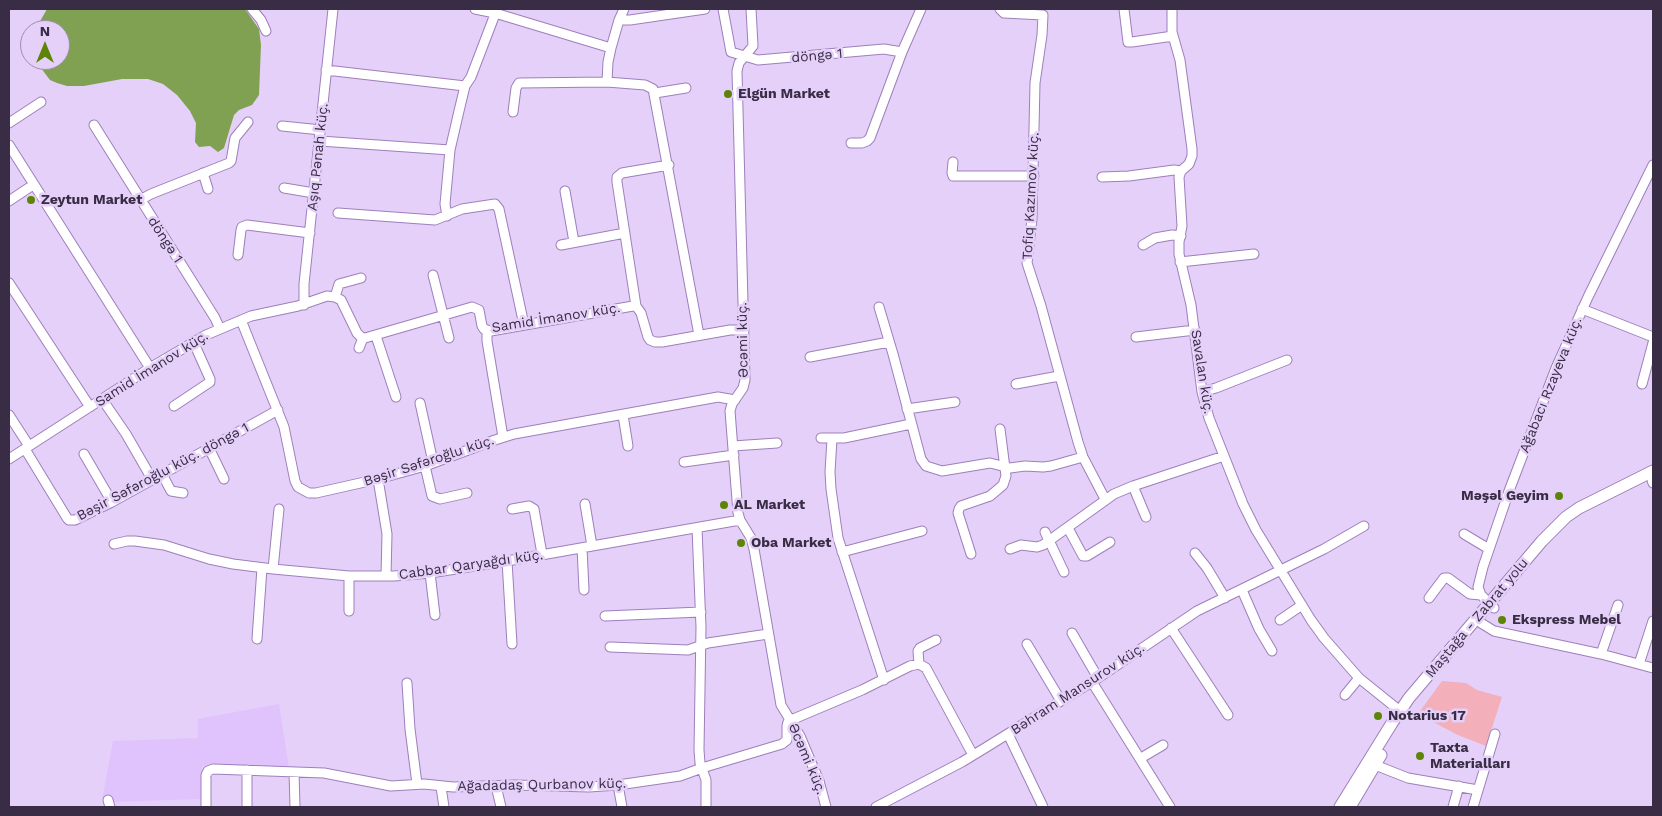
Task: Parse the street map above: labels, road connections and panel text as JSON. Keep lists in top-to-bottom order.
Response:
{
  "streets": {
    "main road": ["Maştağa - Zabrat yolu"],
    "street": [
      "döngə 1",
      "Aşıq Pənah küç.",
      "Tofiq Kazımov küç.",
      "Samid İmanov küç.",
      "Əcəmi küç.",
      "Savalan küç.",
      "Ağabacı Rzayeva küç.",
      "Bəşir Səfəroğlu küç.",
      "Bəşir Səfəroğlu küç. döngə 1",
      "Cabbar Qaryağdı küç.",
      "Bəhram Mansurov küç.",
      "Ağadadaş Qurbanov küç."
    ]
  },
  "crossings": [
    ["döngə 1", "Samid İmanov küç."],
    ["döngə 1", "Əcəmi küç."],
    ["Aşıq Pənah küç.", "Samid İmanov küç."],
    ["Samid İmanov küç.", "Əcəmi küç."],
    ["Samid İmanov küç.", "Bəşir Səfəroğlu küç."],
    ["Samid İmanov küç.", "Bəşir Səfəroğlu küç. döngə 1"],
    ["Əcəmi küç.", "Bəşir Səfəroğlu küç."],
    ["Əcəmi küç.", "Cabbar Qaryağdı küç."],
    ["Əcəmi küç.", "Ağadadaş Qurbanov küç."],
    ["Savalan küç.", "Maştağa - Zabrat yolu"],
    ["Savalan küç.", "Bəhram Mansurov küç."],
    ["Ağabacı Rzayeva küç.", "Maştağa - Zabrat yolu"],
    ["Bəşir Səfəroğlu küç.", "Bəşir Səfəroğlu küç. döngə 1"]
  ],
  "places": [
    "Elgün Market",
    "Zeytun Market",
    "Məşəl Geyim",
    "AL Market",
    "Oba Market",
    "Ekspress Mebel",
    "Notarius 17",
    "Taxta Materialları"
  ],
  "north": "top"
}
